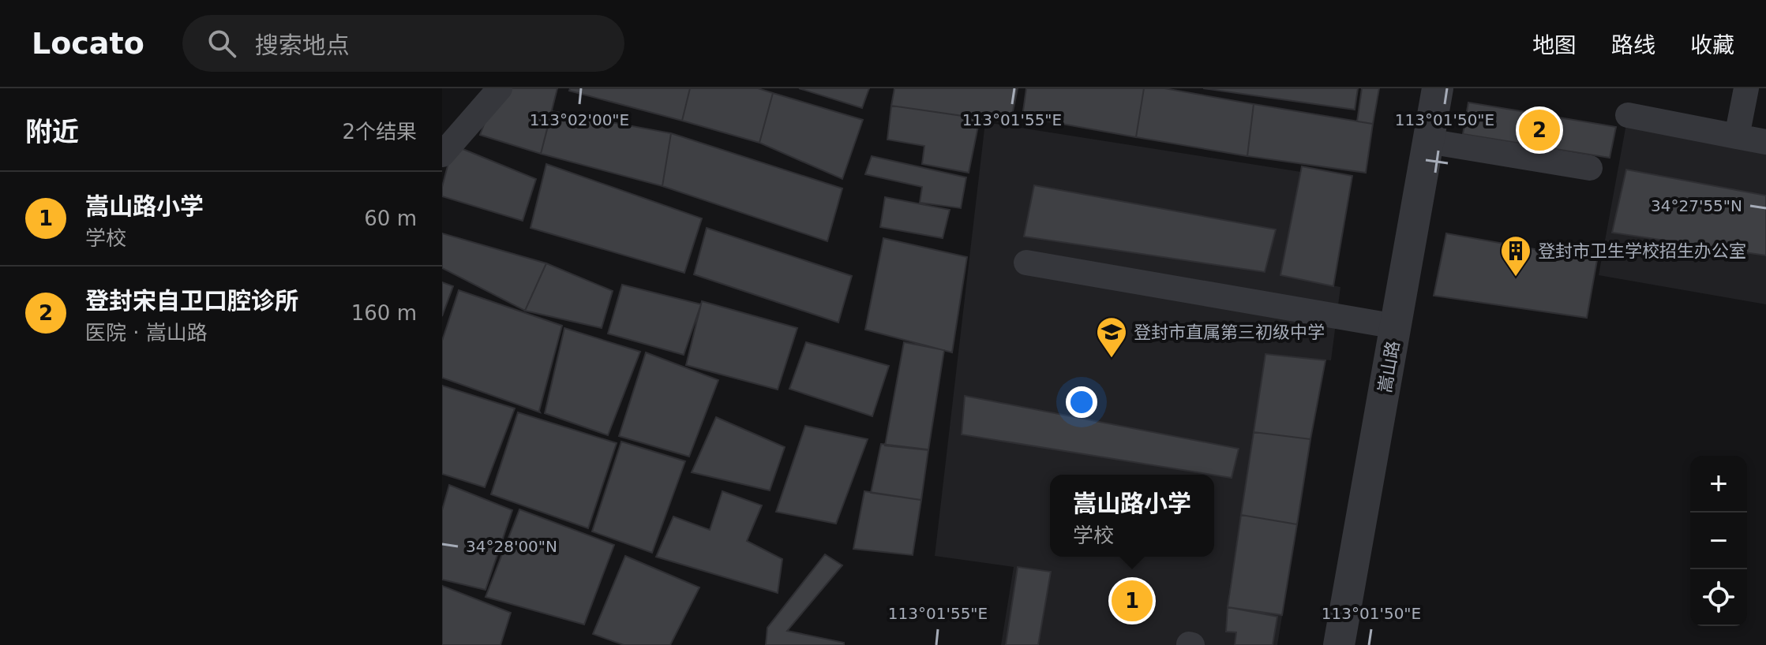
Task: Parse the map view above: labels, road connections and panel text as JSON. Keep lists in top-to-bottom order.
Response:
{
  "streets": {
    "street": ["嵩山路"]
  },
  "places": {
    "building": ["登封市卫生学校招生办公室"],
    "school or university": ["登封市直属第三初级中学"]
  },
  "page": {
    "header": "Locato",
    "search": "搜索地点",
    "nav": ["地图", "路线", "收藏"],
    "heading": ["附近", "2个结果"],
    "pins": ["2", "1"],
    "list": [
      {
        "mark": "1",
        "name": "嵩山路小学",
        "note": "学校",
        "value": "60 m"
      },
      {
        "mark": "2",
        "name": "登封宋自卫口腔诊所",
        "note": "医院 · 嵩山路",
        "value": "160 m"
      }
    ],
    "map_buttons": ["+", "−"],
    "popup": ["嵩山路小学", "学校"]
  },
  "coordinates": [
    "113°02'00\"E",
    "113°01'55\"E",
    "113°01'50\"E",
    "34°27'55\"N",
    "34°28'00\"N"
  ]
}
